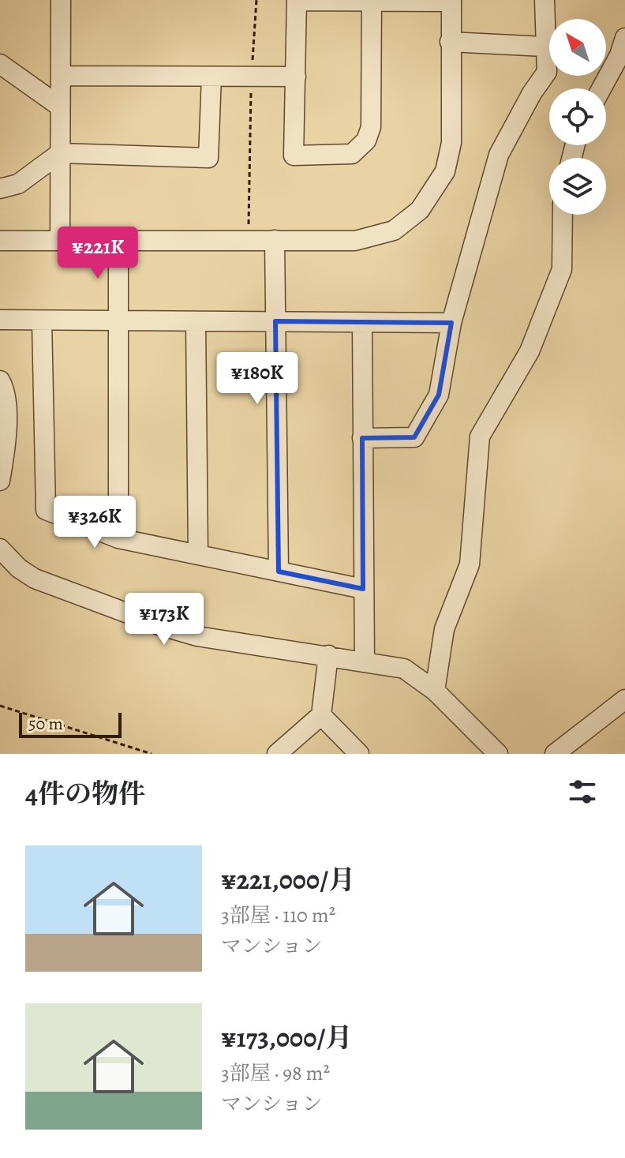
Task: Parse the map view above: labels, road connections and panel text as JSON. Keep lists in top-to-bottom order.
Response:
{
  "scale_bar": "50 m",
  "north": "top left",
  "page": {
    "price": [
      "¥221K",
      "¥180K",
      "¥326K",
      "¥173K"
    ],
    "scale": "50 m",
    "heading": "4件の物件",
    "list": [
      {
        "name": "¥221,000/月",
        "note": "3部屋 · 110 m² · マンション"
      },
      {
        "name": "¥173,000/月",
        "note": "3部屋 · 98 m² · マンション"
      }
    ]
  }
}
